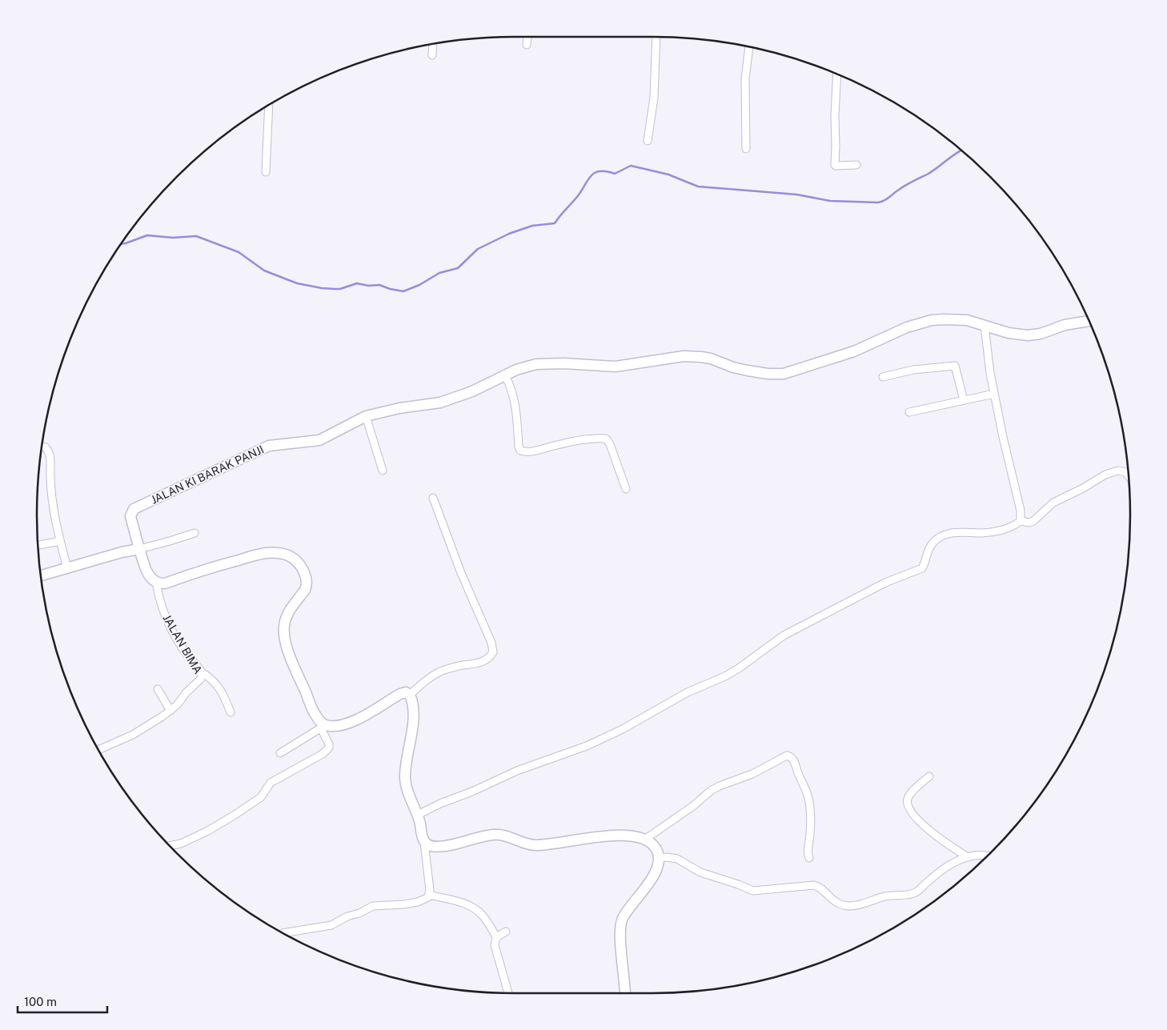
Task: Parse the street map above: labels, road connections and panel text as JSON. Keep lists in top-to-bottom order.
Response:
{
  "streets": {
    "street": ["JALAN KI BARAK PANJI", "JALAN BIMA"]
  },
  "crossings": [
    ["JALAN KI BARAK PANJI", "JALAN BIMA"]
  ],
  "scale_bar": "100 m"
}
